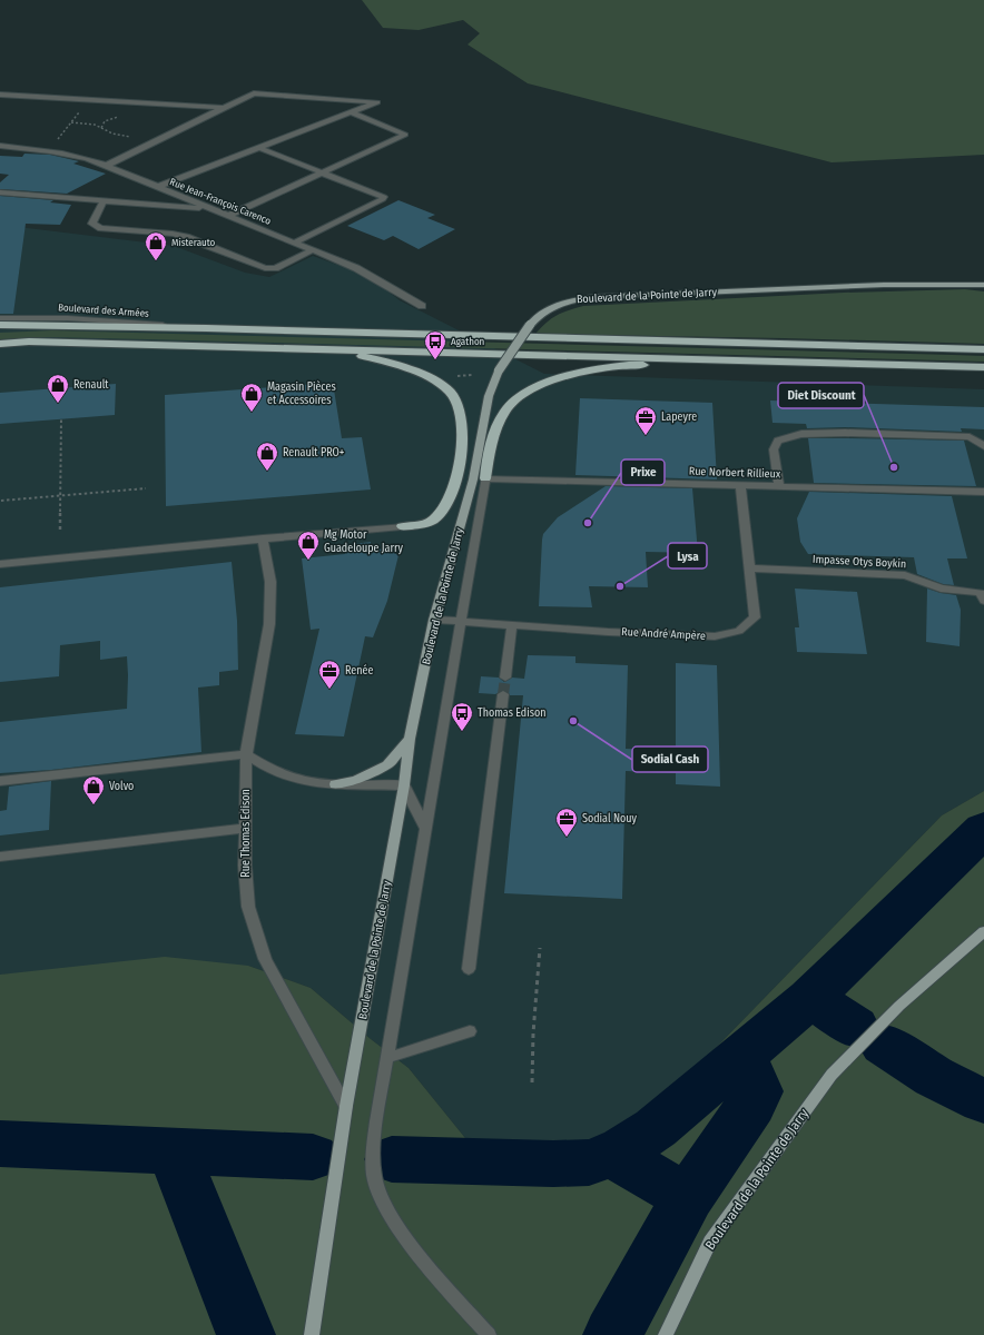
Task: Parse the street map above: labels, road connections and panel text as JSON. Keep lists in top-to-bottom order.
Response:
{
  "streets": {
    "main road": ["Boulevard de la Pointe de Jarry"],
    "street": [
      "Rue Jean-François Carenco",
      "Boulevard des Armées",
      "Rue Norbert Rillieux",
      "Impasse Otys Boykin",
      "Rue André Ampère",
      "Rue Thomas Edison"
    ]
  },
  "crossings": [
    ["Boulevard de la Pointe de Jarry", "Rue Norbert Rillieux"],
    ["Boulevard de la Pointe de Jarry", "Rue André Ampère"],
    ["Boulevard de la Pointe de Jarry", "Rue Thomas Edison"],
    ["Rue Norbert Rillieux", "Rue André Ampère"],
    ["Impasse Otys Boykin", "Rue André Ampère"]
  ],
  "places": {
    "shop": [
      "Misterauto",
      "Renault",
      "Magasin Pièces et Accessoires",
      "Renault PRO+",
      "Mg Motor Guadeloupe Jarry",
      "Volvo"
    ],
    "bus stop": ["Agathon", "Thomas Edison"],
    "office": ["Lapeyre", "Renée", "Sodial Nouy"],
    "other": [
      "Diet Discount",
      "Prixe",
      "Lysa",
      "Sodial Cash"
    ]
  }
}
